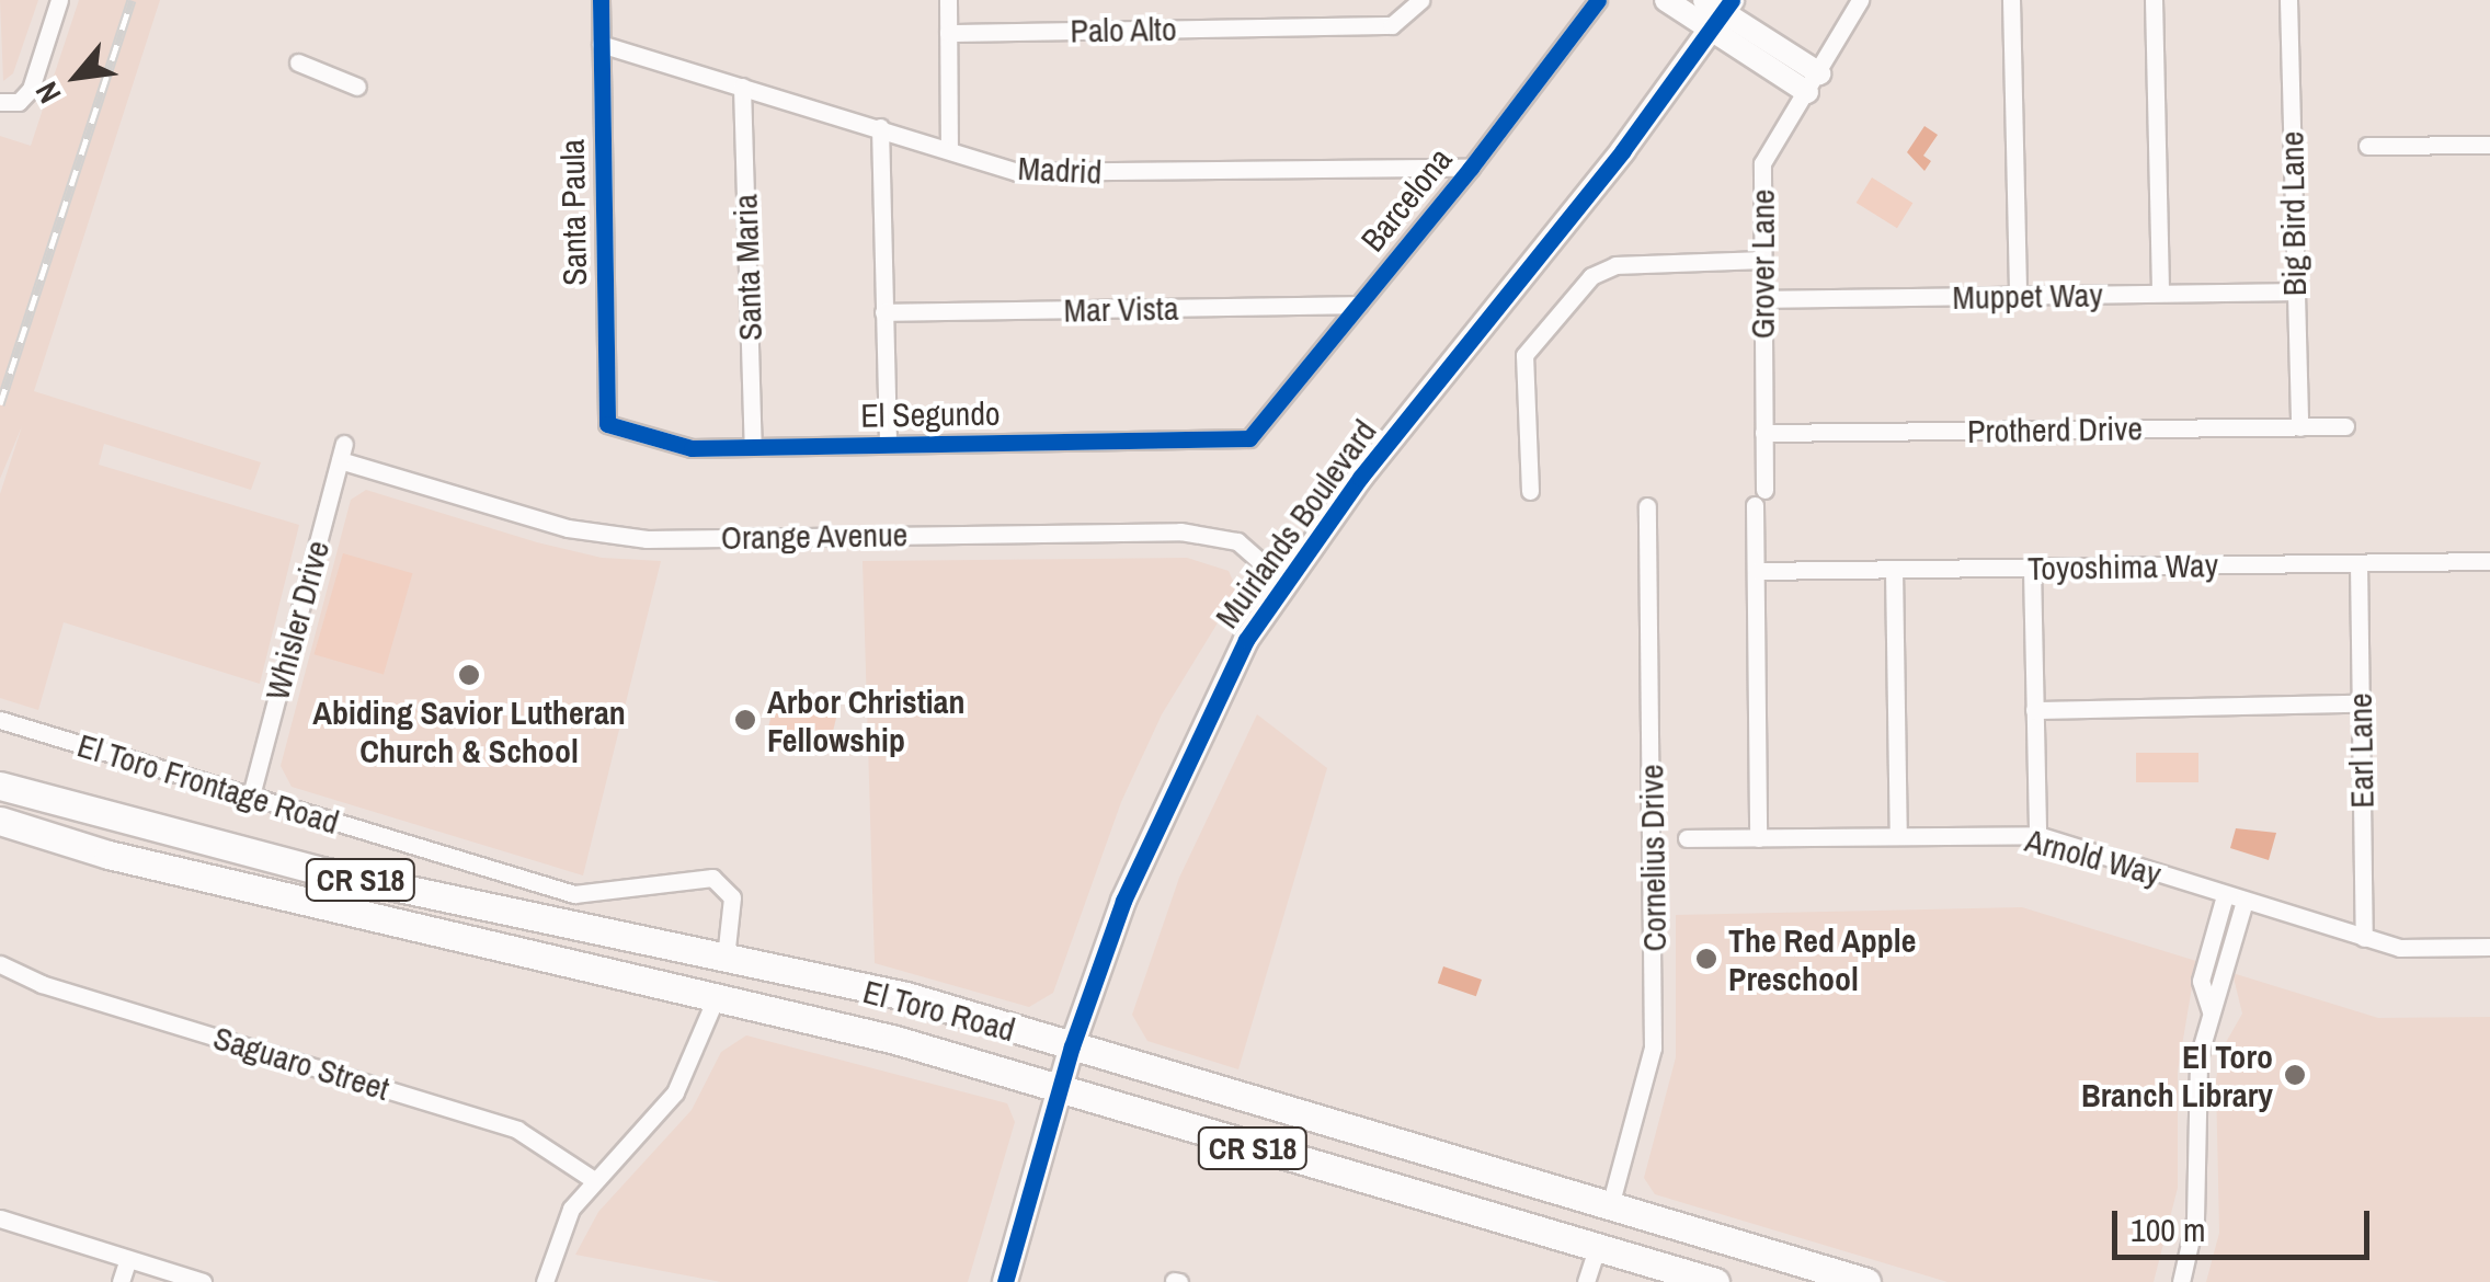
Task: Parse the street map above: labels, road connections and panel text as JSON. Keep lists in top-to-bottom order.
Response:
{
  "streets": {
    "main road": ["Muirlands Boulevard", "CR S18", "El Toro Road"],
    "street": [
      "Palo Alto",
      "Madrid",
      "Barcelona",
      "Santa Paula",
      "Big Bird Lane",
      "Grover Lane",
      "Santa Maria",
      "Muppet Way",
      "Mar Vista",
      "El Segundo",
      "Protherd Drive",
      "Orange Avenue",
      "Toyoshima Way",
      "Whisler Drive",
      "Earl Lane",
      "El Toro Frontage Road",
      "Arnold Way",
      "Cornelius Drive",
      "Saguaro Street"
    ]
  },
  "crossings": [
    ["Madrid", "Barcelona"],
    ["Madrid", "Santa Paula"],
    ["Madrid", "Santa Maria"],
    ["Barcelona", "Mar Vista"],
    ["Barcelona", "El Segundo"],
    ["Santa Paula", "El Segundo"],
    ["Big Bird Lane", "Muppet Way"],
    ["Big Bird Lane", "Protherd Drive"],
    ["Grover Lane", "Muppet Way"],
    ["Grover Lane", "Protherd Drive"],
    ["Grover Lane", "Toyoshima Way"],
    ["Grover Lane", "Arnold Way"],
    ["Santa Maria", "El Segundo"],
    ["Muirlands Boulevard", "Orange Avenue"],
    ["Muirlands Boulevard", "El Toro Road"],
    ["Orange Avenue", "Whisler Drive"],
    ["Toyoshima Way", "Earl Lane"],
    ["Whisler Drive", "El Toro Frontage Road"],
    ["Earl Lane", "Arnold Way"],
    ["El Toro Frontage Road", "El Toro Road"],
    ["Cornelius Drive", "El Toro Road"]
  ],
  "places": [
    "Abiding Savior Lutheran Church & School",
    "Arbor Christian Fellowship",
    "The Red Apple Preschool",
    "El Toro Branch Library"
  ],
  "scale_bar": "100 m",
  "north": "bottom left"
}
